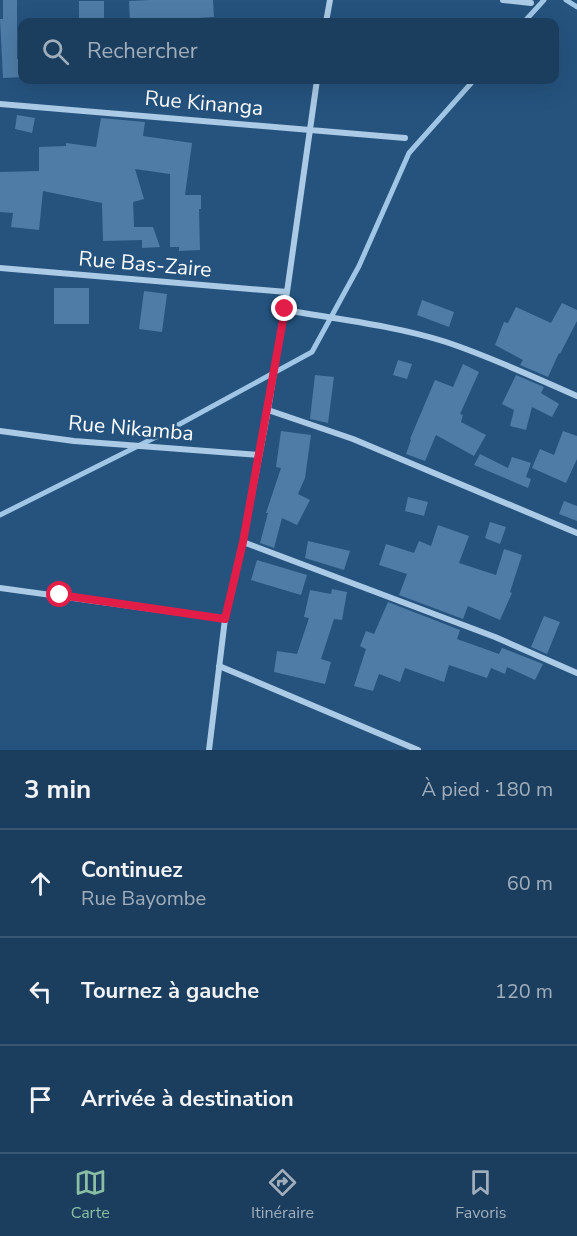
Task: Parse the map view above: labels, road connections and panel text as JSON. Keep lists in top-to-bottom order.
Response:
{
  "streets": {
    "street": ["Rue Kinanga", "Rue Bas-Zaire", "Rue Nikamba"]
  },
  "page": {
    "search": "Rechercher",
    "heading": ["3 min", "À pied · 180 m"],
    "list": [
      ["Continuez", "Rue Bayombe", "60 m"],
      ["Tournez à gauche", "120 m"],
      "Arrivée à destination"
    ],
    "nav": ["Carte", "Itinéraire", "Favoris"]
  }
}
